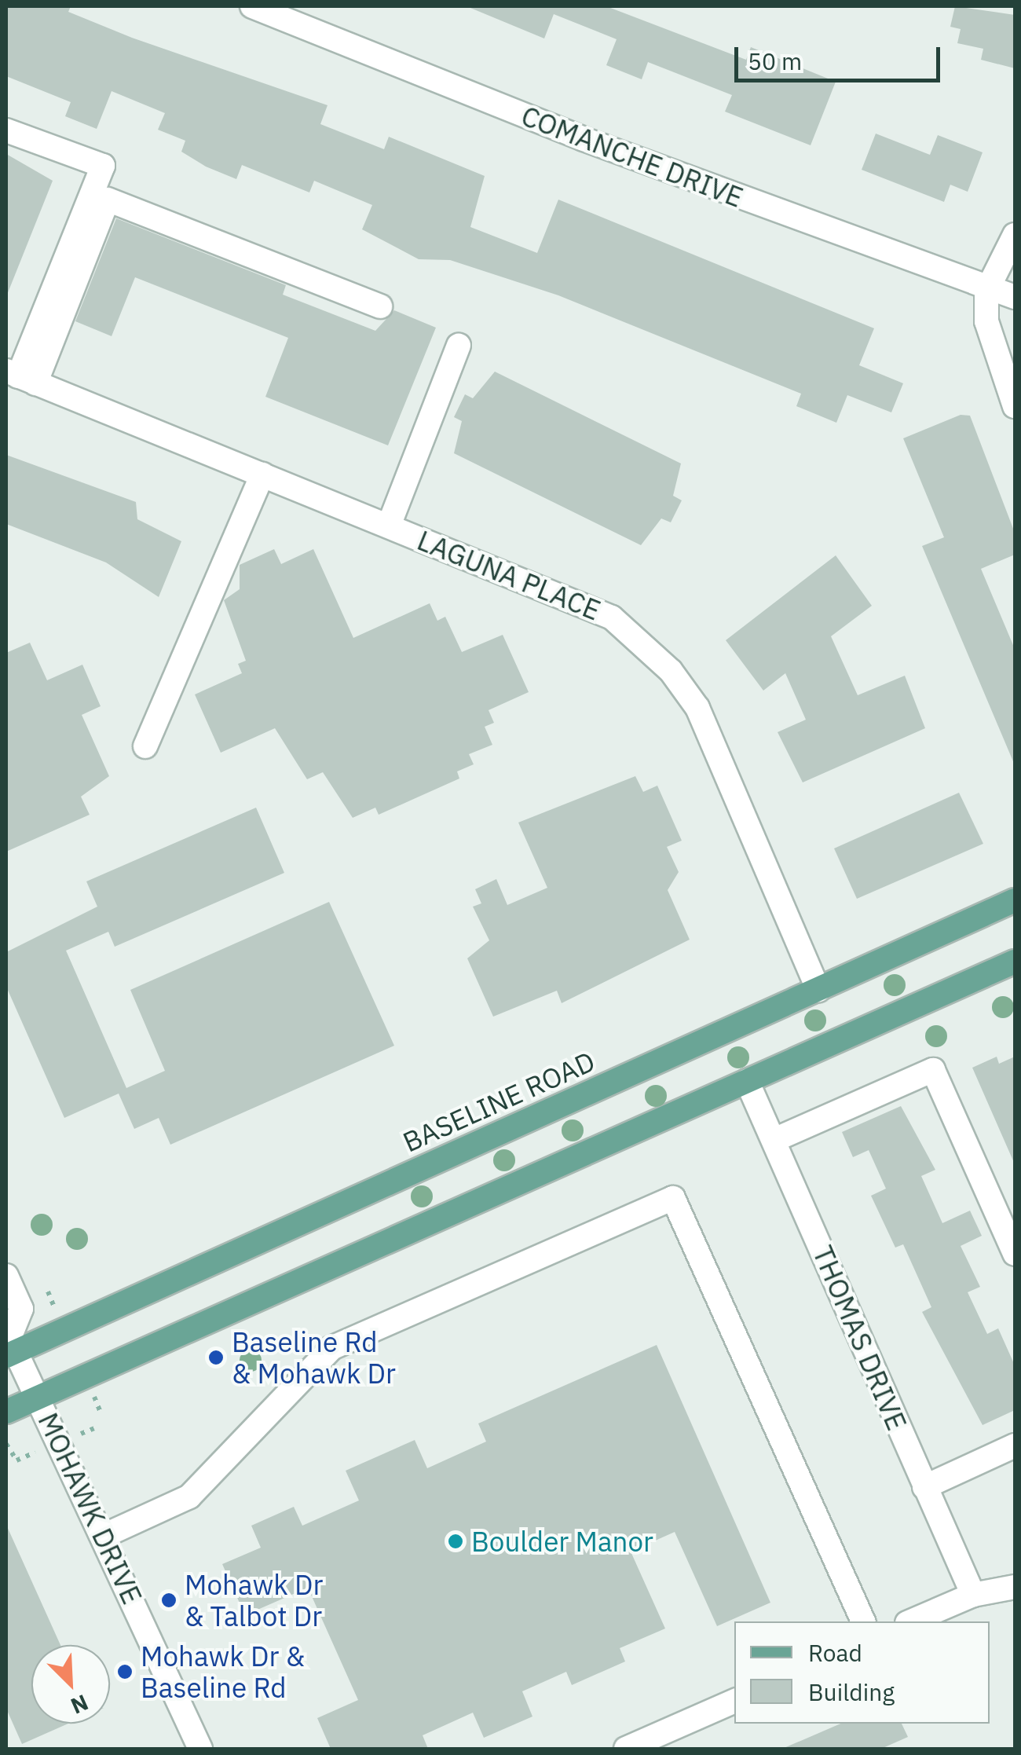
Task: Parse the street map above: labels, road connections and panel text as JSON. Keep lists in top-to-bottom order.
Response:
{
  "streets": {
    "main road": ["BASELINE ROAD"],
    "street": [
      "COMANCHE DRIVE",
      "LAGUNA PLACE",
      "THOMAS DRIVE",
      "MOHAWK DRIVE"
    ]
  },
  "crossings": [
    ["LAGUNA PLACE", "BASELINE ROAD"],
    ["BASELINE ROAD", "MOHAWK DRIVE"]
  ],
  "places": [
    "Baseline Rd & Mohawk Dr",
    "Boulder Manor",
    "Mohawk Dr & Talbot Dr",
    "Mohawk Dr & Baseline Rd"
  ],
  "legend": ["Road", "Building"],
  "scale_bar": "50 m",
  "north": "bottom right"
}
